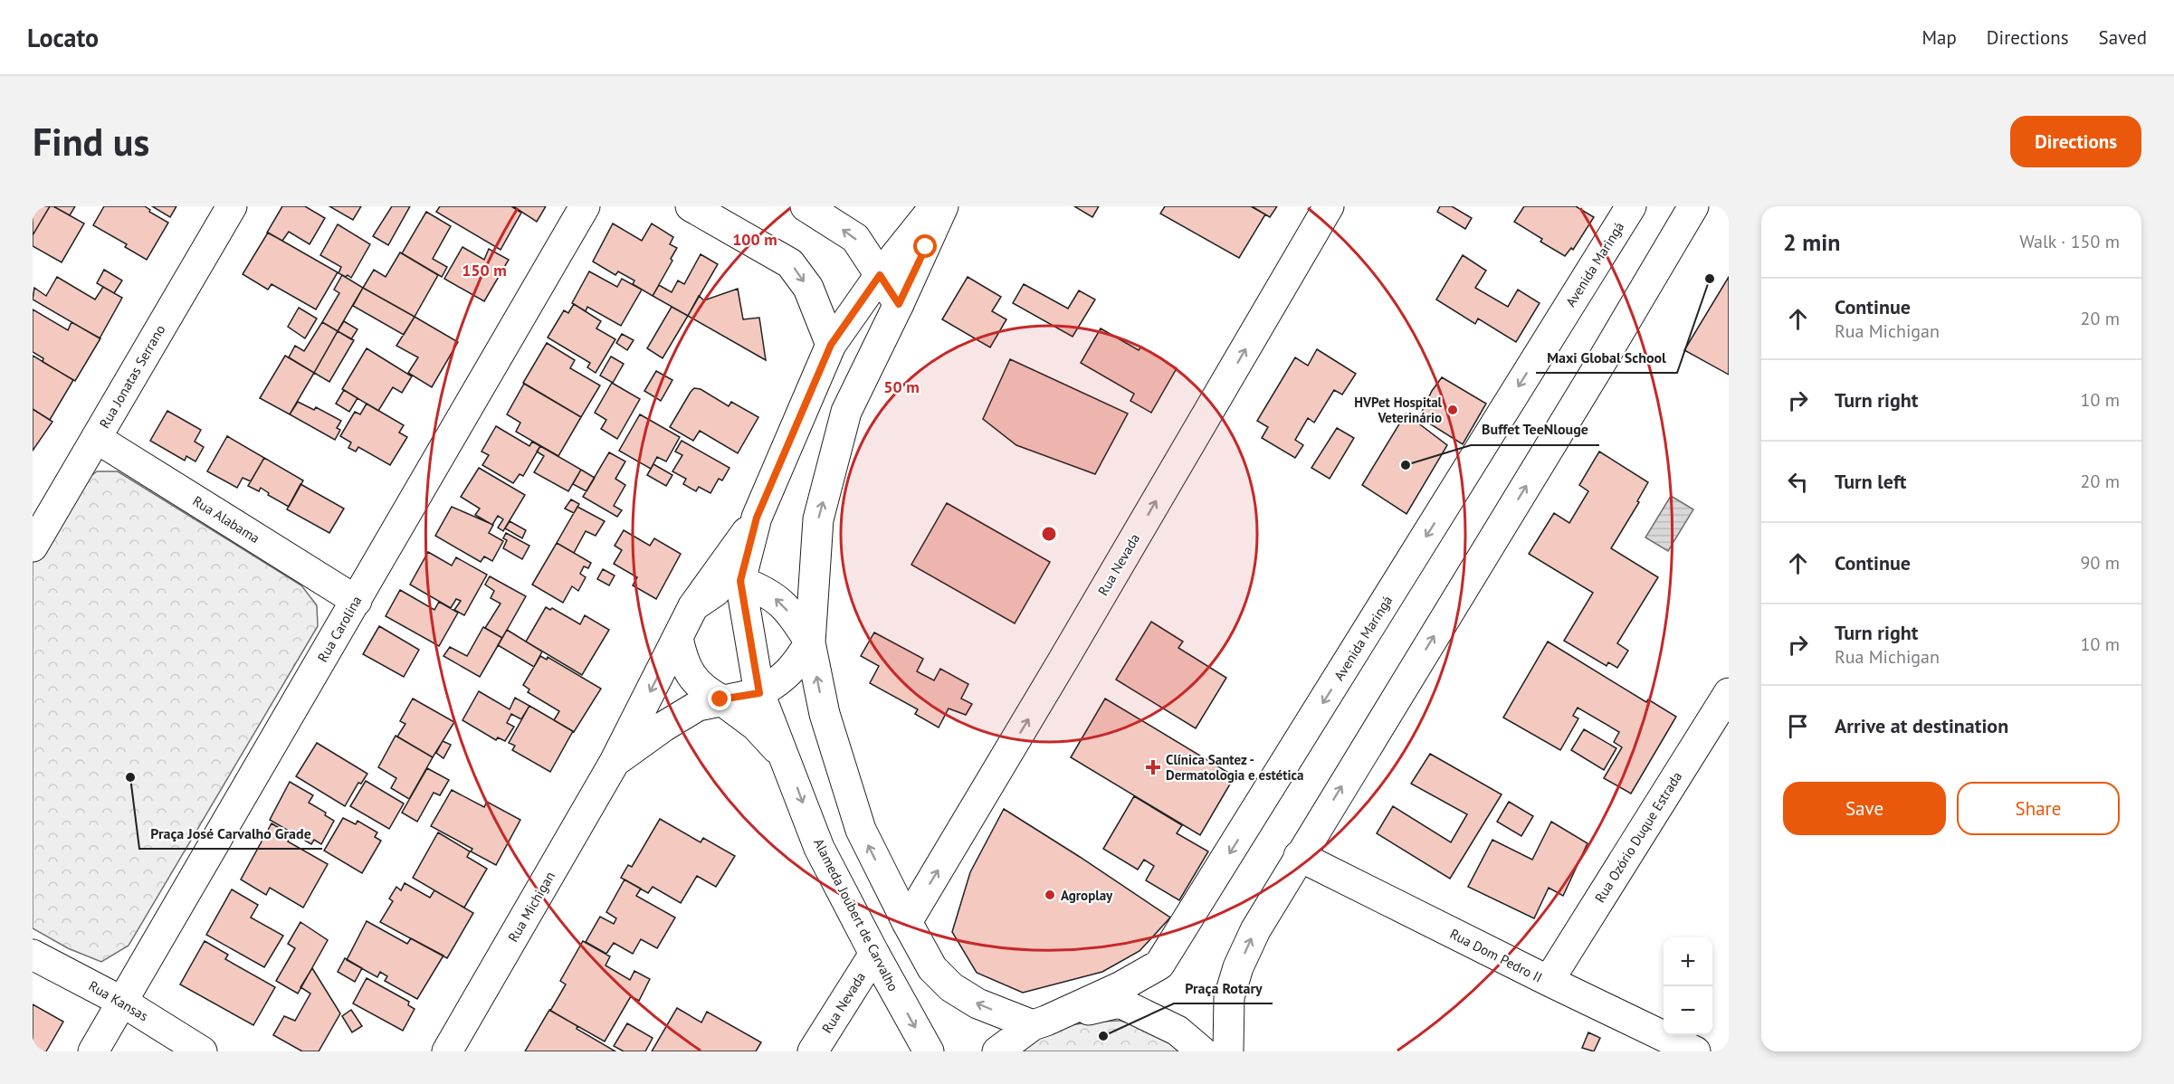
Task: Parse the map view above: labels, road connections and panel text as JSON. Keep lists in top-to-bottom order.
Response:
{
  "streets": {
    "street": [
      "Avenida Maringá",
      "Rua Jonatas Serrano",
      "Rua Alabama",
      "Rua Nevada",
      "Rua Carolina",
      "Rua Ozório Duque Estrada",
      "Rua Michigan",
      "Alameda Joubert de Carvalho",
      "Rua Dom Pedro II",
      "Rua Kansas"
    ]
  },
  "crossings": [
    ["Rua Jonatas Serrano", "Rua Alabama"],
    ["Rua Alabama", "Rua Carolina"],
    ["Rua Nevada", "Alameda Joubert de Carvalho"],
    ["Rua Carolina", "Rua Kansas"],
    ["Rua Ozório Duque Estrada", "Rua Dom Pedro II"],
    ["Rua Michigan", "Alameda Joubert de Carvalho"]
  ],
  "one_way": ["Rua Nevada"],
  "places": {
    "other": [
      "Maxi Global School",
      "HVPet Hospital Veterinário",
      "Buffet TeeNlouge",
      "Praça José Carvalho Grade",
      "Agroplay",
      "Praça Rotary"
    ],
    "health": ["Clínica Santez - Dermatologia e estética"]
  },
  "page": {
    "header": "Locato",
    "nav": ["Map", "Directions", "Saved"],
    "buttons": [
      "Directions",
      ["Save", "Share"]
    ],
    "title": "Find us",
    "heading": ["2 min", "Walk · 150 m"],
    "list": [
      ["Continue", "Rua Michigan", "20 m"],
      ["Turn right", "10 m"],
      ["Turn left", "20 m"],
      ["Continue", "90 m"],
      ["Turn right", "Rua Michigan", "10 m"],
      "Arrive at destination"
    ],
    "map_buttons": ["+", "−"]
  },
  "rings": ["100 m", "150 m", "50 m"]
}
